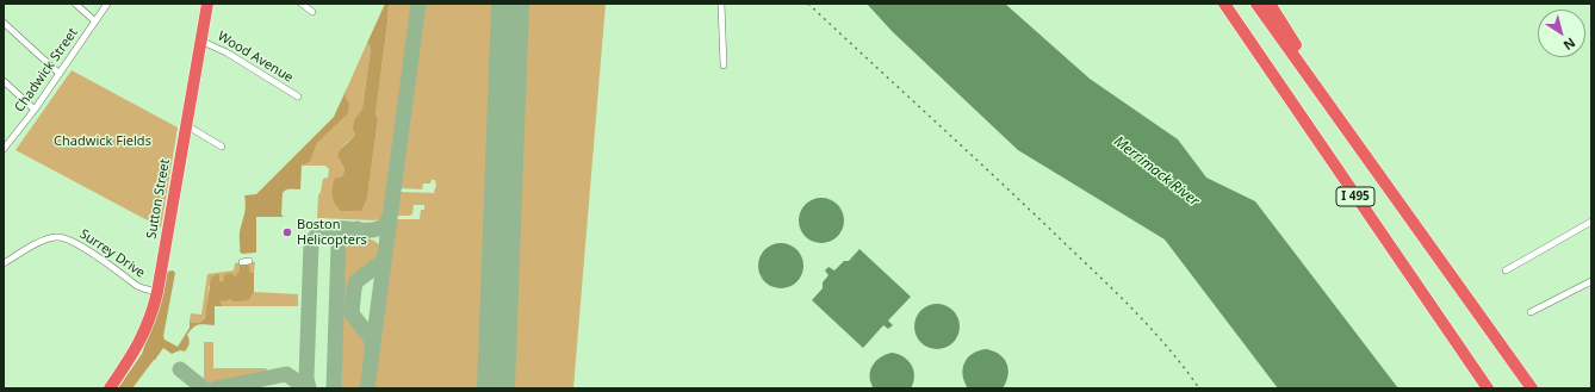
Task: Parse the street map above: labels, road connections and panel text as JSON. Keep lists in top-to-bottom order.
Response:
{
  "streets": {
    "highway": ["I 495", "Sutton Street"],
    "street": ["Wood Avenue", "Chadwick Street", "Surrey Drive"]
  },
  "crossings": [
    ["Wood Avenue", "Sutton Street"],
    ["Sutton Street", "Surrey Drive"]
  ],
  "water": ["Merrimack River"],
  "parks": ["Chadwick Fields"],
  "places": ["Boston Helicopters"],
  "north": "bottom right"
}
